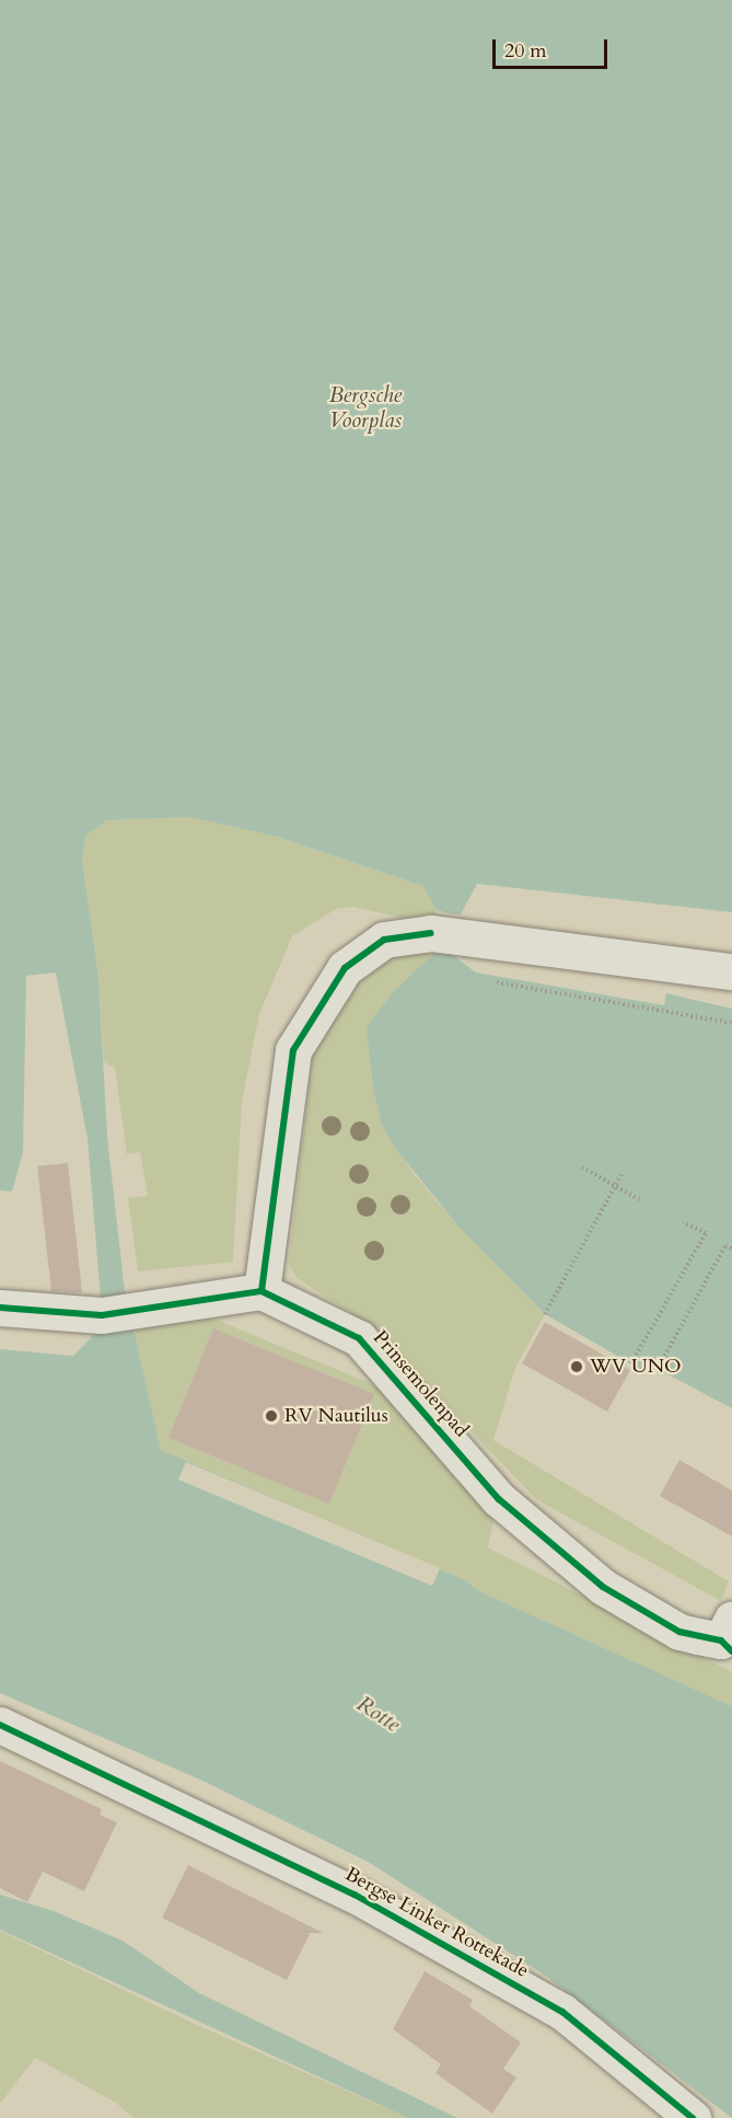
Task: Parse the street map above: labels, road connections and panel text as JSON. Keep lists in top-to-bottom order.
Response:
{
  "streets": {
    "street": ["Prinsemolenpad", "Bergse Linker Rottekade"]
  },
  "water": ["Bergsche Voorplas", "Rotte"],
  "places": ["WV UNO", "RV Nautilus"],
  "scale_bar": "20 m"
}
